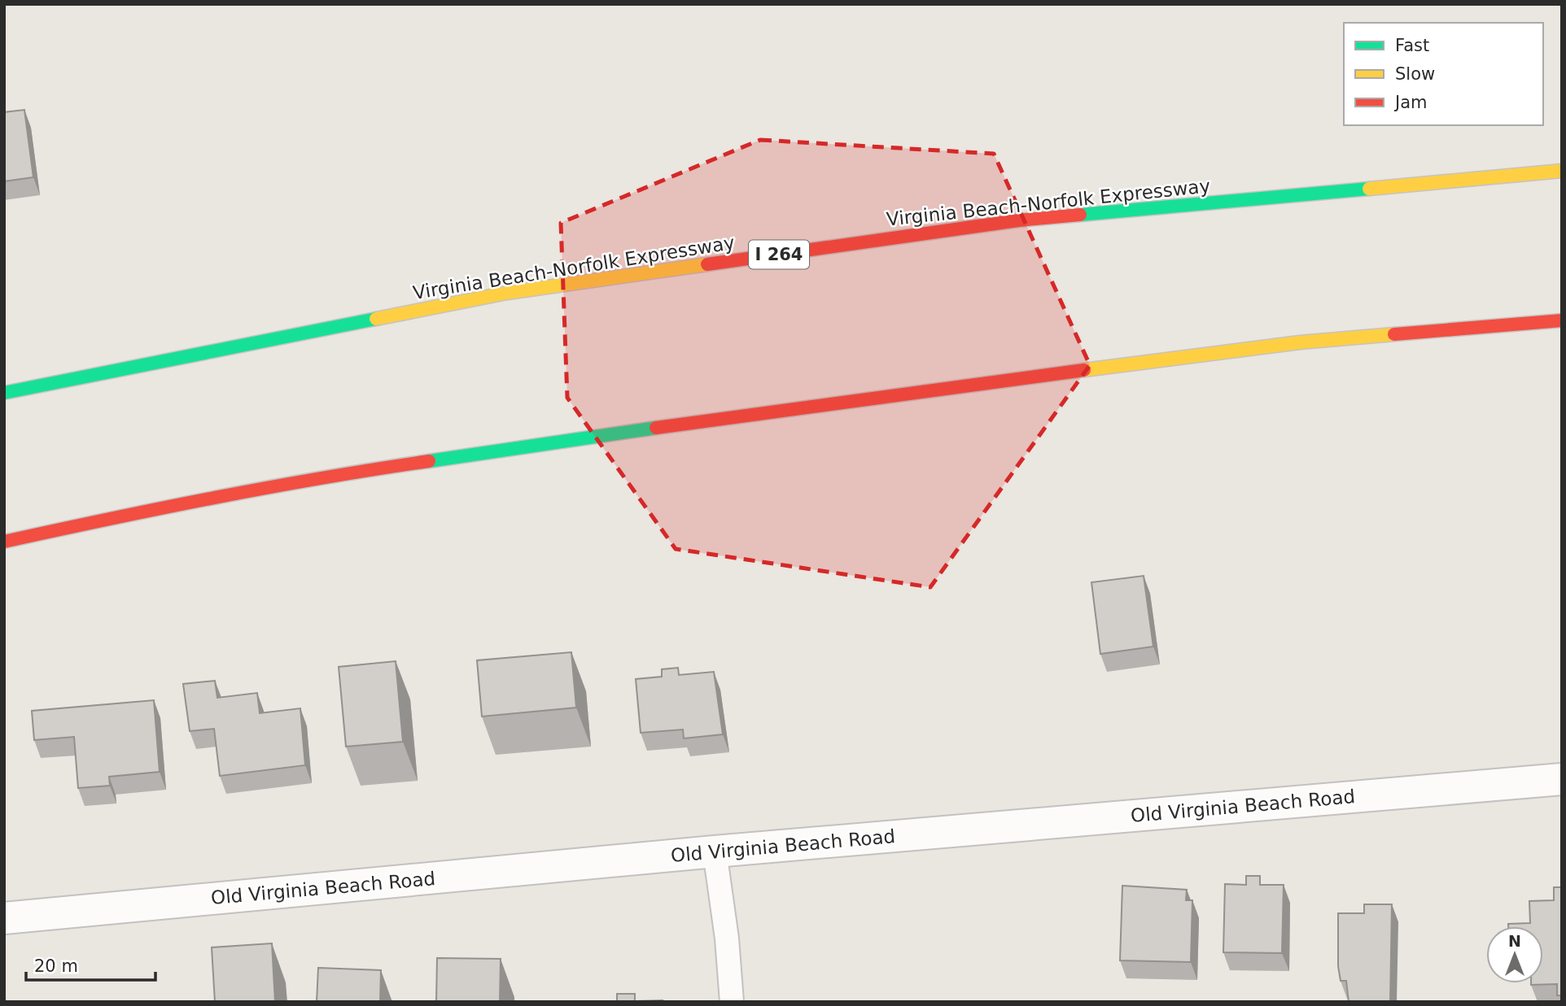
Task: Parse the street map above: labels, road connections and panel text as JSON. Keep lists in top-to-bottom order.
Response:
{
  "streets": {
    "highway": ["Virginia Beach-Norfolk Expressway", "I 264"],
    "street": ["Old Virginia Beach Road"]
  },
  "legend": ["Fast", "Slow", "Jam"],
  "scale_bar": "20 m",
  "north": "top"
}
